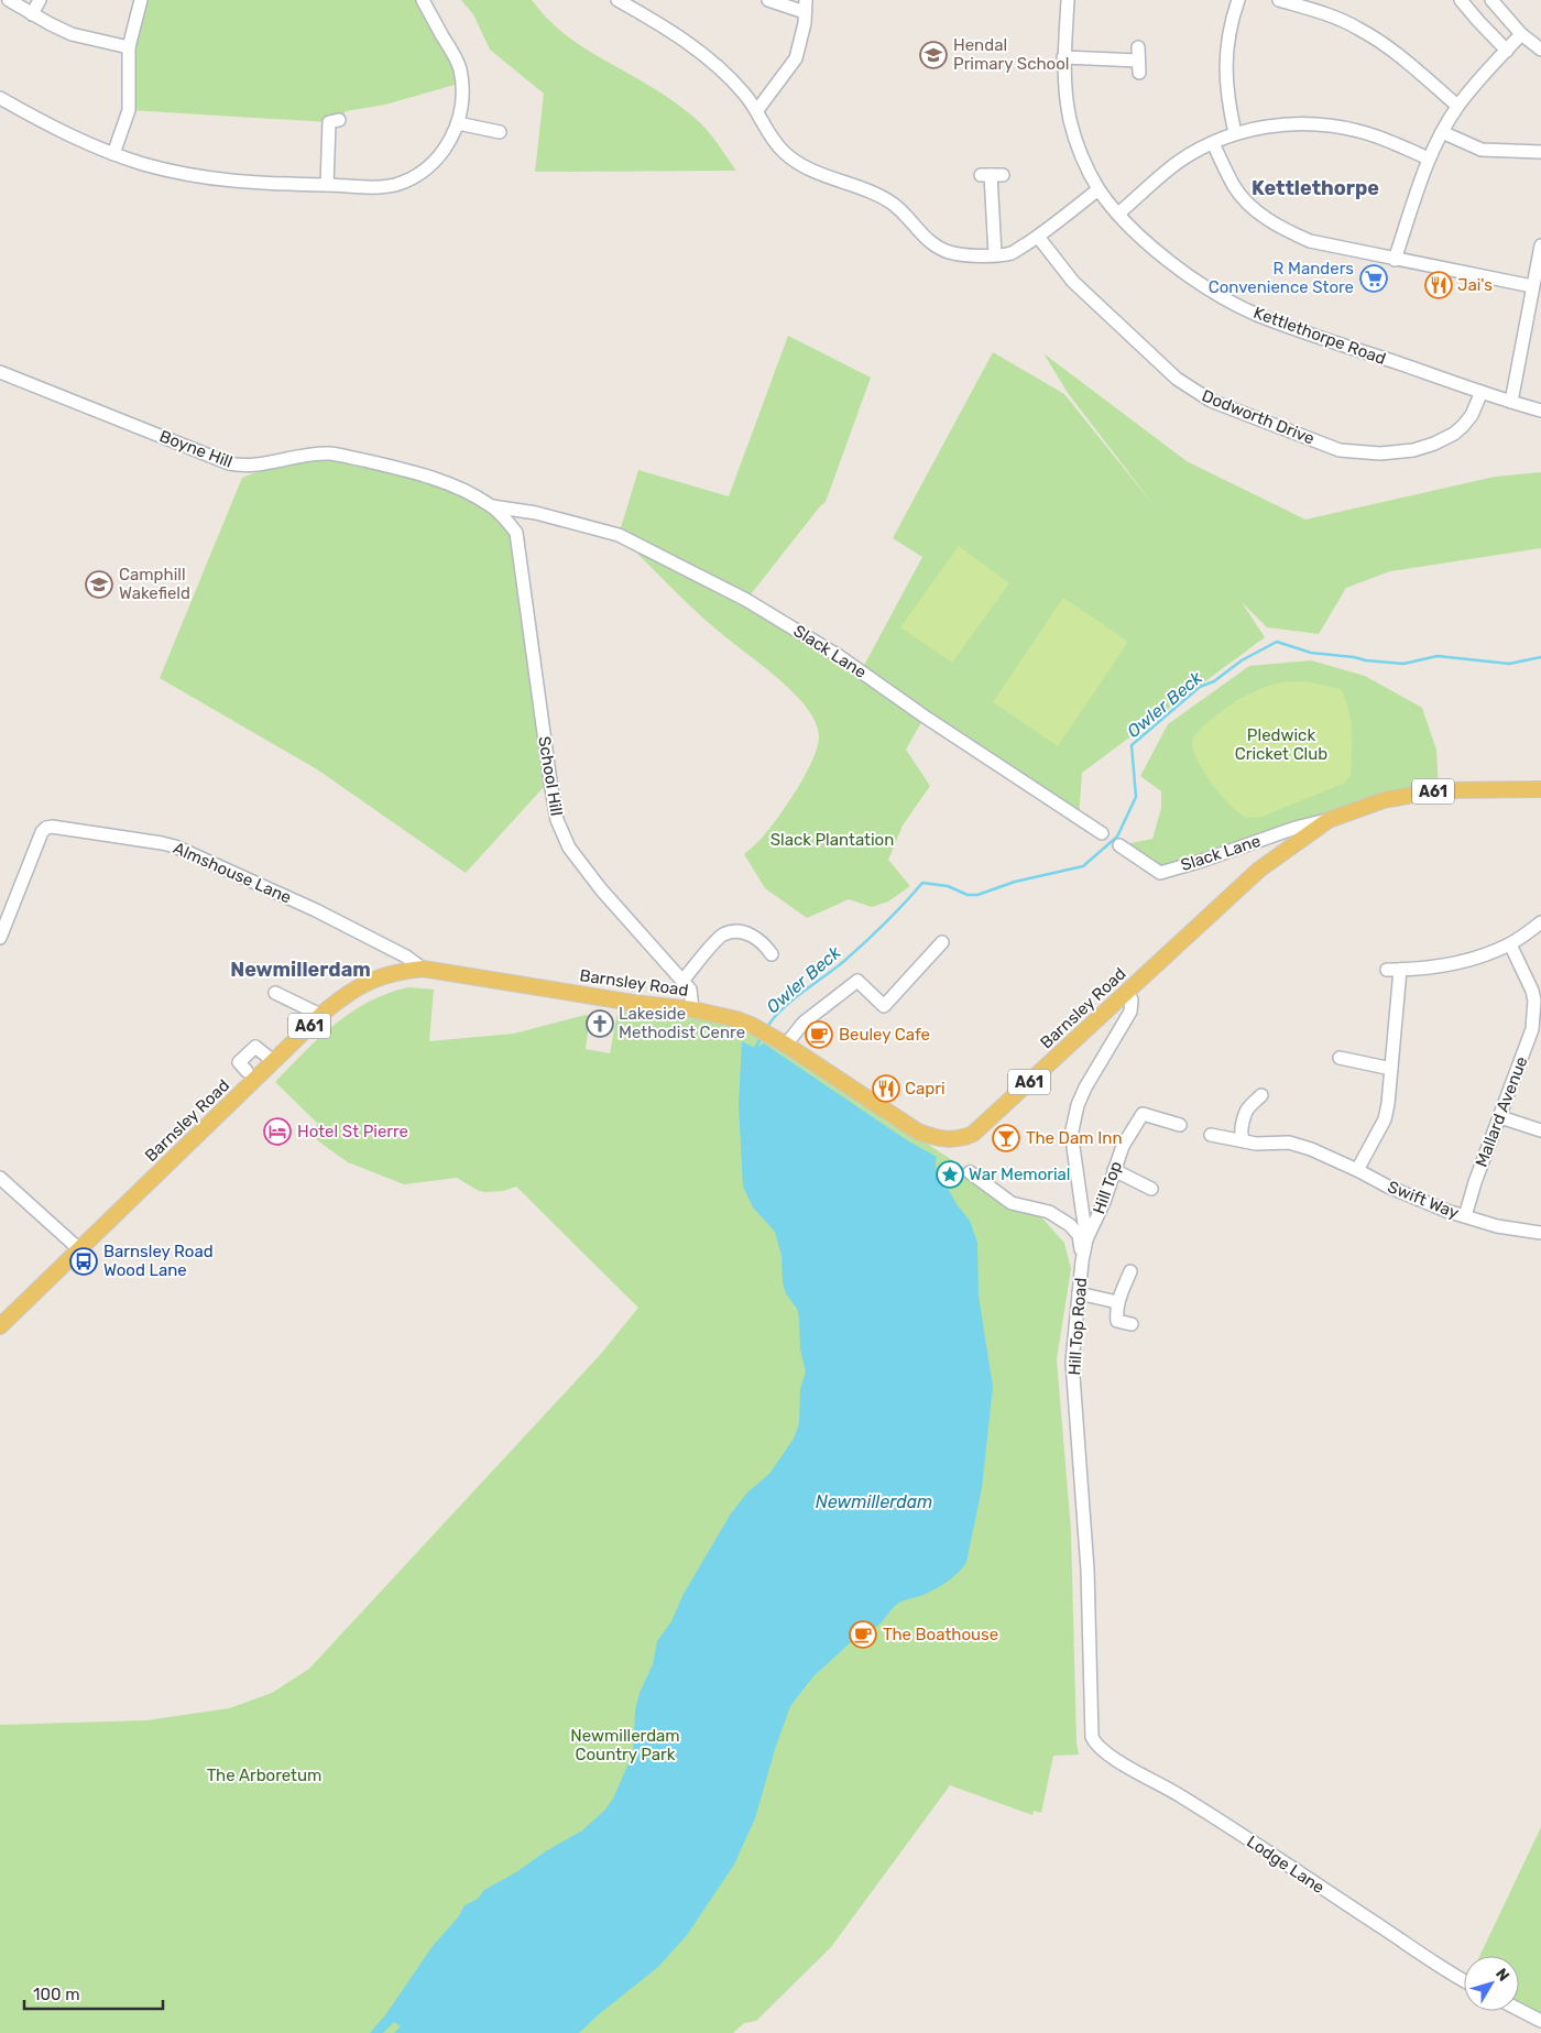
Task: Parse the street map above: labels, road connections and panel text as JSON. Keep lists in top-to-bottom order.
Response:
{
  "streets": {
    "main road": ["A61", "Barnsley Road"],
    "street": [
      "Kettlethorpe Road",
      "Dodworth Drive",
      "Boyne Hill",
      "Slack Lane",
      "School Hill",
      "Almshouse Lane",
      "Mallard Avenue",
      "Hill Top",
      "Swift Way",
      "Hill Top Road",
      "Lodge Lane"
    ]
  },
  "crossings": [
    ["Kettlethorpe Road", "Dodworth Drive"],
    ["Boyne Hill", "Slack Lane"],
    ["Slack Lane", "Barnsley Road"],
    ["School Hill", "Barnsley Road"],
    ["Almshouse Lane", "Barnsley Road"],
    ["Barnsley Road", "Hill Top Road"],
    ["Mallard Avenue", "Swift Way"],
    ["Hill Top", "Hill Top Road"],
    ["Hill Top Road", "Lodge Lane"]
  ],
  "districts": ["Kettlethorpe", "Newmillerdam"],
  "water": ["Owler Beck", "Newmillerdam"],
  "parks": [
    "Pledwick Cricket Club",
    "Slack Plantation",
    "Newmillerdam Country Park",
    "The Arboretum"
  ],
  "places": {
    "school or university": ["Hendal Primary School", "Camphill Wakefield"],
    "supermarket": ["R Manders Convenience Store"],
    "restaurant": ["Jai's", "Capri"],
    "church": ["Lakeside Methodist Cenre"],
    "cafe": ["Beuley Cafe", "The Boathouse"],
    "hotel": ["Hotel St Pierre"],
    "bar": ["The Dam Inn"],
    "place": ["War Memorial"],
    "bus stop": ["Barnsley Road Wood Lane"]
  },
  "scale_bar": "100 m",
  "north": "top right"
}
